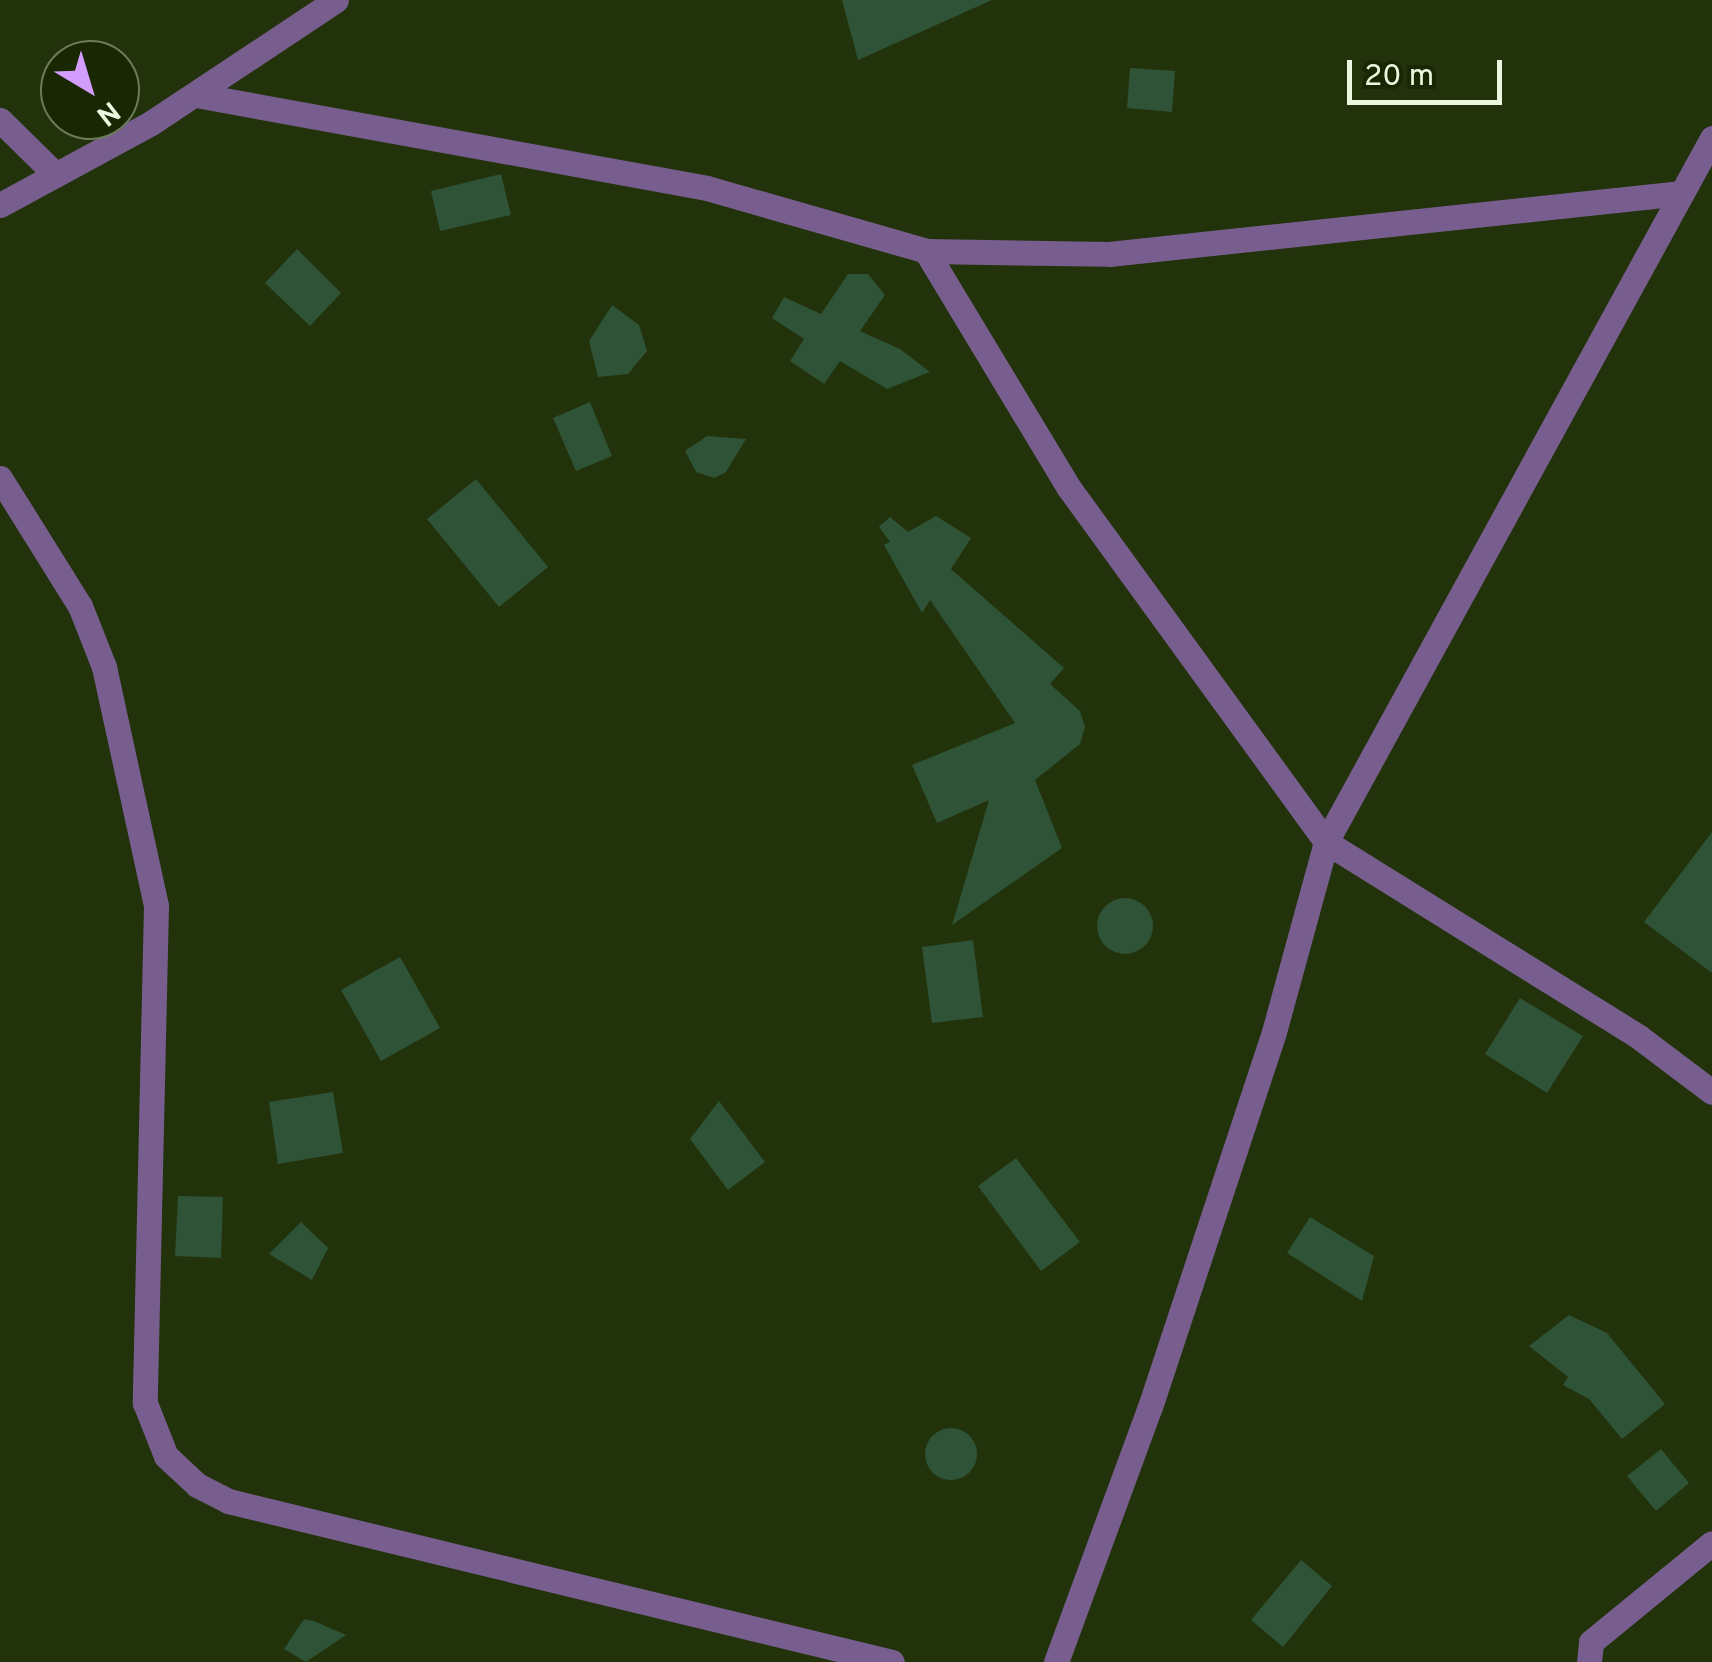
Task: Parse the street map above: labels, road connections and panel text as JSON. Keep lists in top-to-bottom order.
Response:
{
  "scale_bar": "20 m",
  "north": "bottom right"
}
